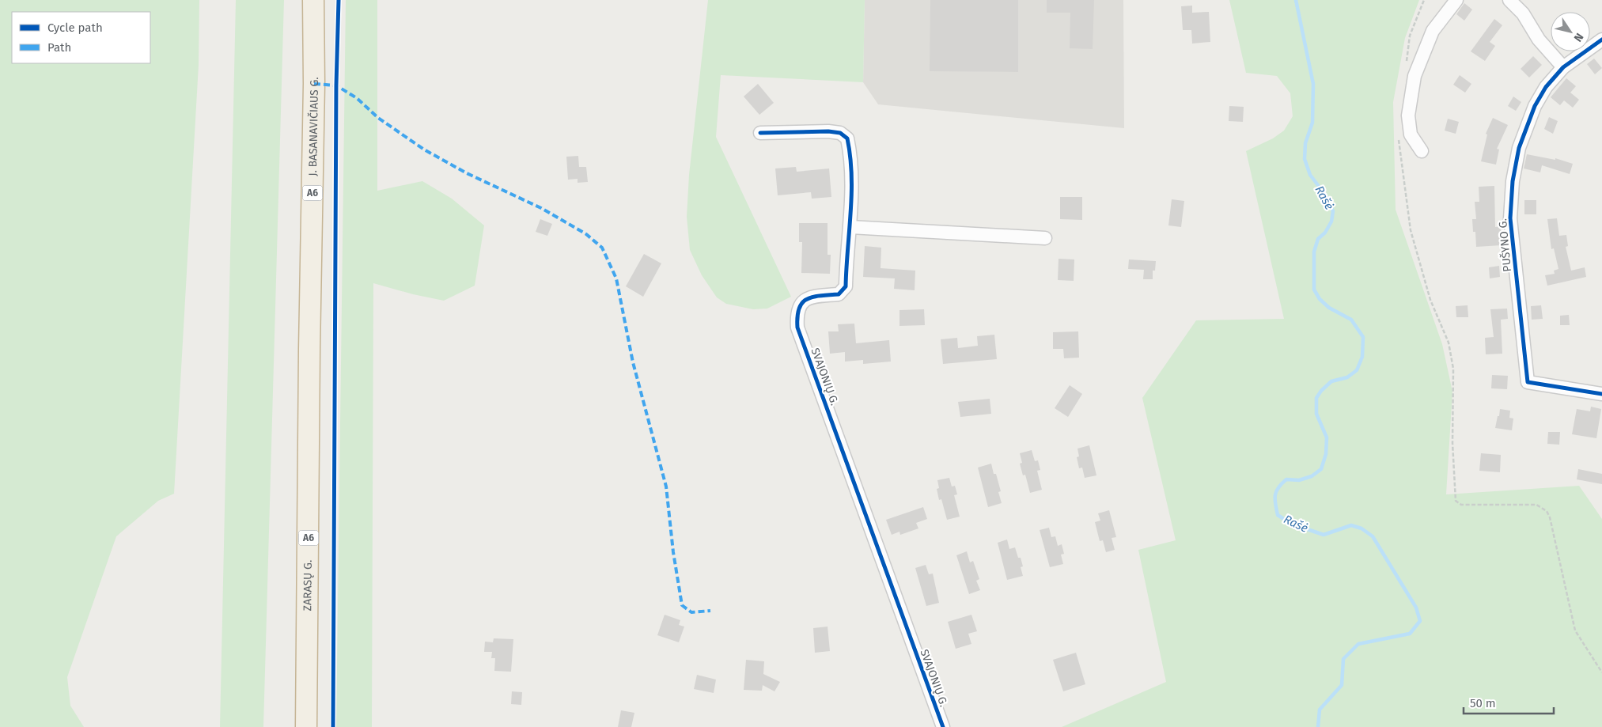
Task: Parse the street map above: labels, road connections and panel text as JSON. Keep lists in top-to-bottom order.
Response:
{
  "streets": {
    "highway": ["J. BASANAVIČIAUS G.", "A6", "ZARASŲ G."],
    "street": ["PUŠYNO G.", "SVAJONIŲ G."]
  },
  "crossings": [
    ["J. BASANAVIČIAUS G.", "ZARASŲ G."]
  ],
  "water": ["Rašė"],
  "legend": ["Cycle path", "Path"],
  "scale_bar": "50 m",
  "north": "bottom right"
}
